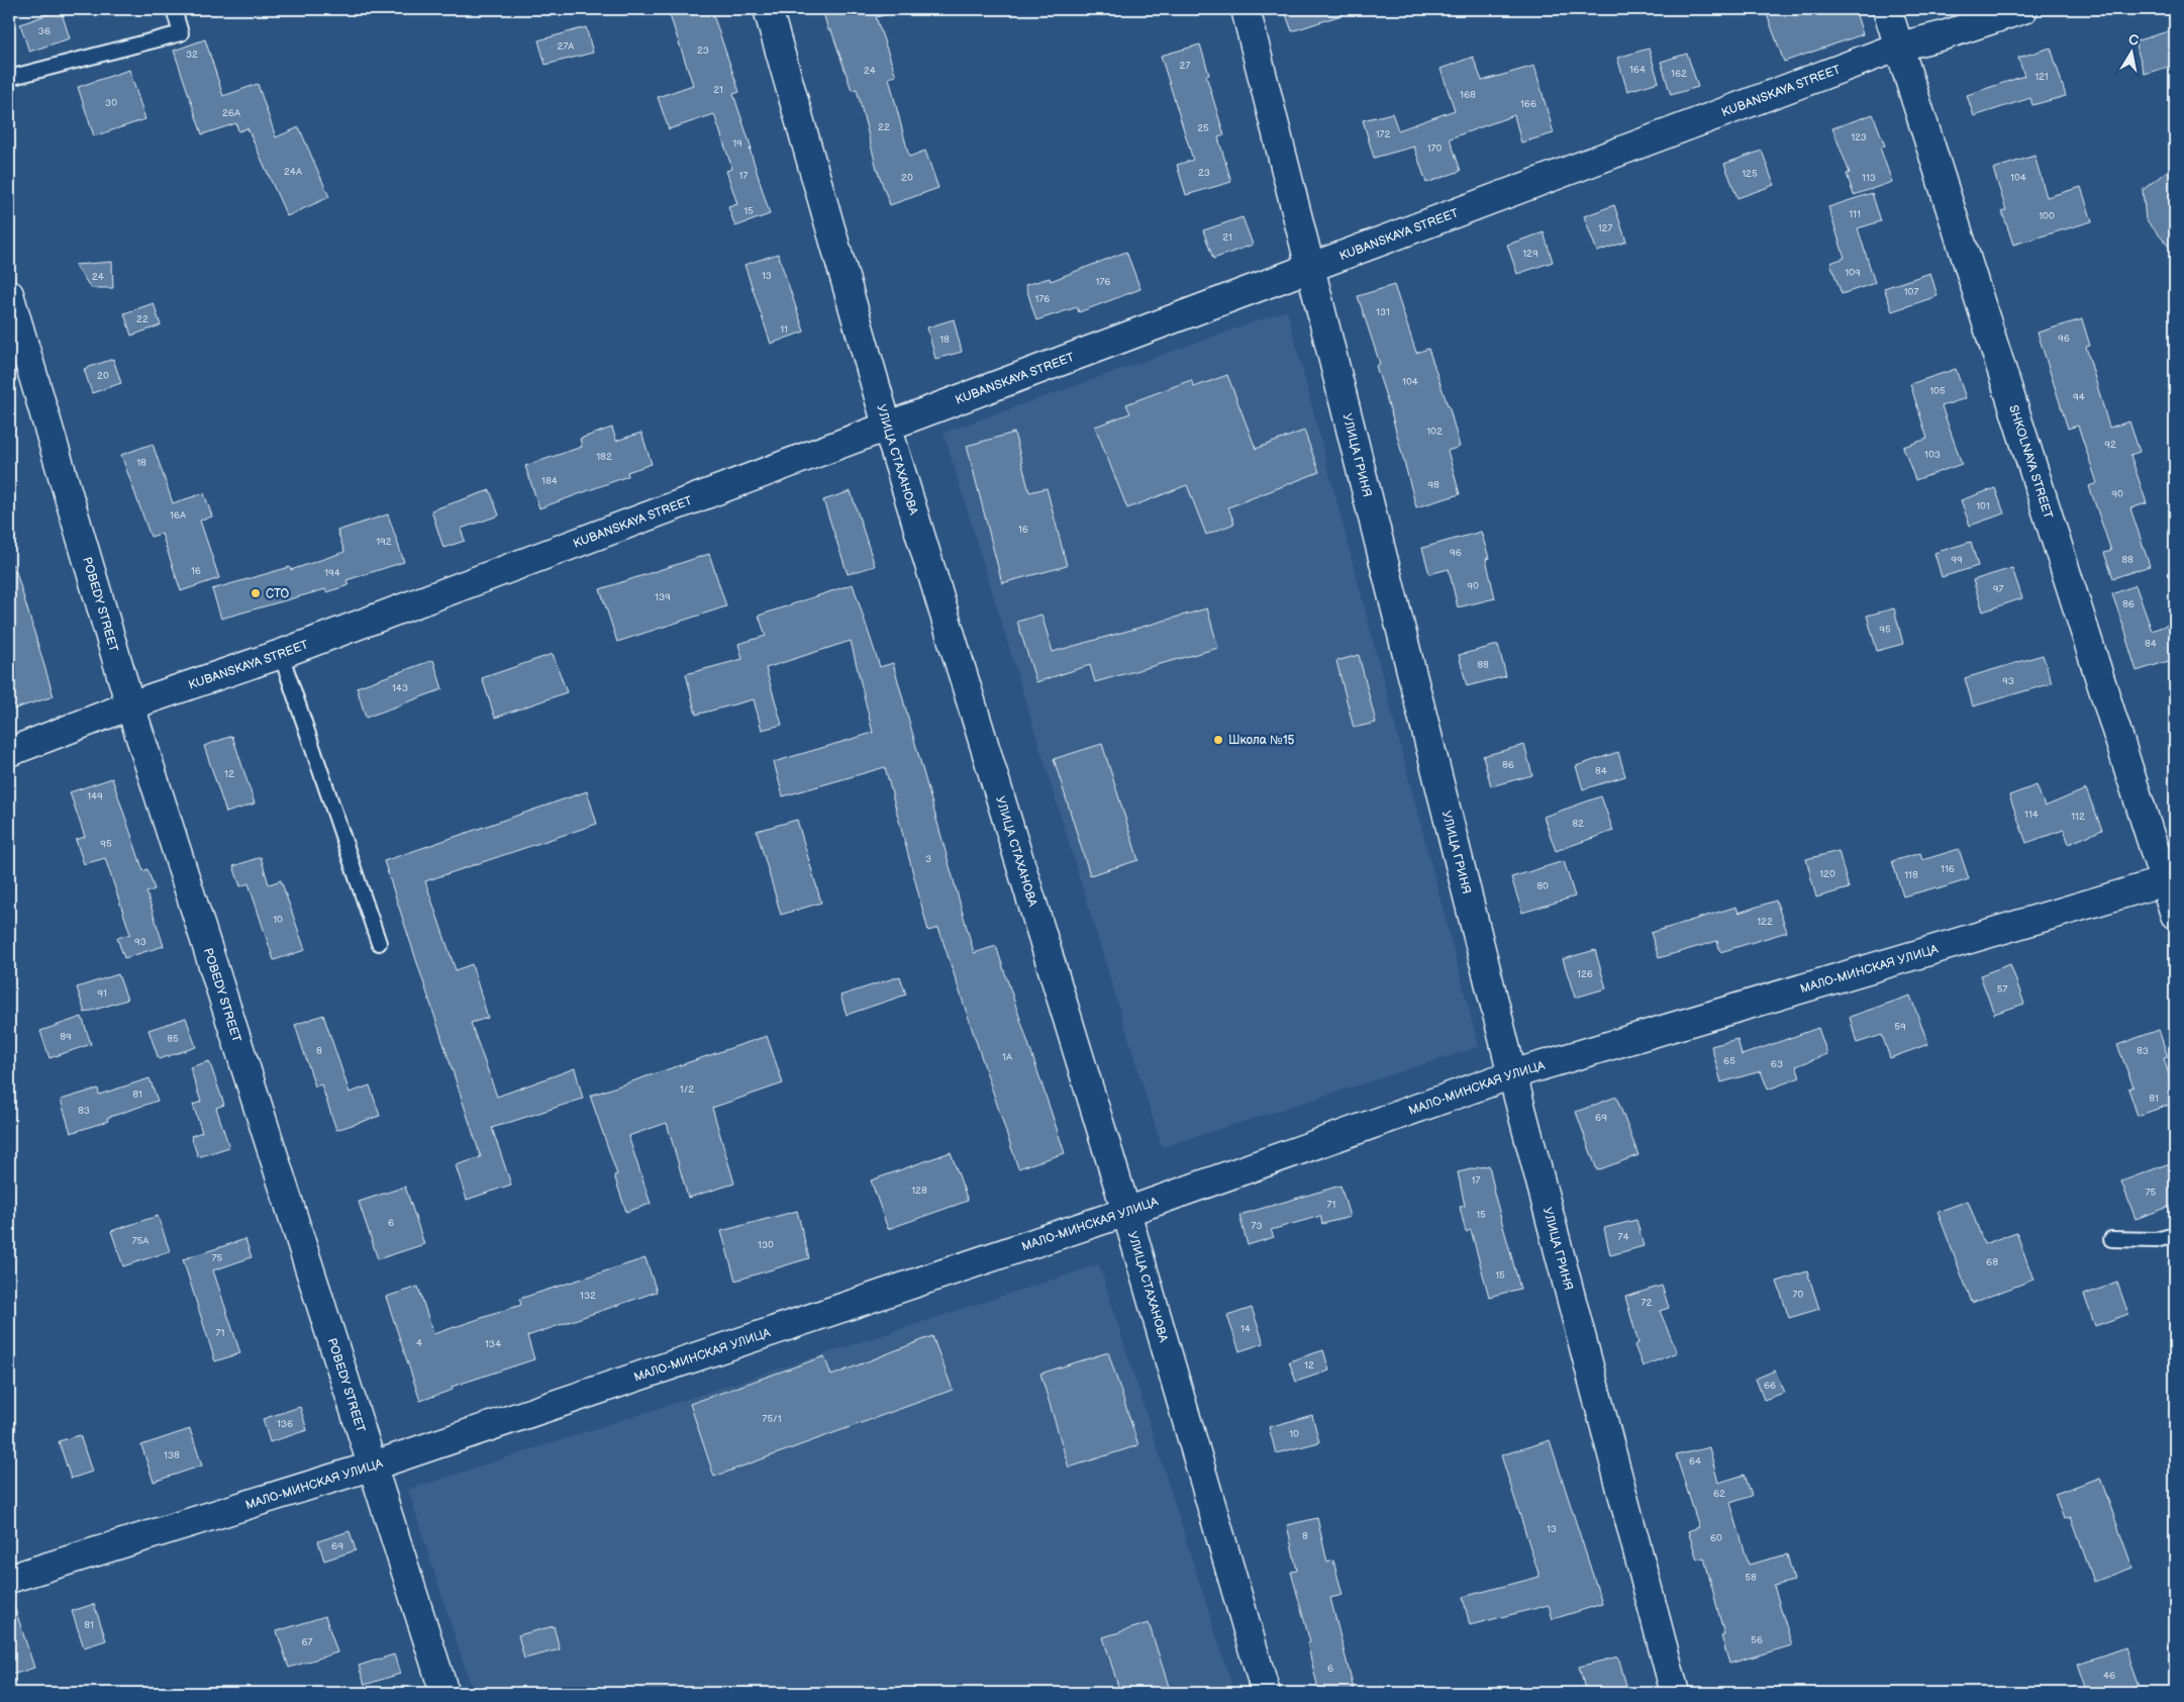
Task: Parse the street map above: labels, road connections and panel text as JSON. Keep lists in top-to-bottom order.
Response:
{
  "streets": {
    "street": [
      "KUBANSKAYA STREET",
      "УЛИЦА ГРИНЯ",
      "УЛИЦА СТАХАНОВА",
      "SHKOLNAYA STREET",
      "POBEDY STREET",
      "МАЛО-МИНСКАЯ УЛИЦА"
    ]
  },
  "crossings": [
    ["KUBANSKAYA STREET", "УЛИЦА ГРИНЯ"],
    ["KUBANSKAYA STREET", "УЛИЦА СТАХАНОВА"],
    ["KUBANSKAYA STREET", "SHKOLNAYA STREET"],
    ["KUBANSKAYA STREET", "POBEDY STREET"],
    ["УЛИЦА ГРИНЯ", "МАЛО-МИНСКАЯ УЛИЦА"],
    ["УЛИЦА СТАХАНОВА", "МАЛО-МИНСКАЯ УЛИЦА"],
    ["SHKOLNAYA STREET", "МАЛО-МИНСКАЯ УЛИЦА"],
    ["POBEDY STREET", "МАЛО-МИНСКАЯ УЛИЦА"]
  ],
  "places": ["СТО", "Школа №15"],
  "house_numbers": [
    "36",
    "27А",
    "23",
    "32",
    "27",
    "164",
    "24",
    "162",
    "121",
    "21",
    "168",
    "30",
    "166",
    "26А",
    "22",
    "25",
    "172",
    "123",
    "19",
    "170",
    "24А",
    "23",
    "125",
    "17",
    "20",
    "113",
    "104",
    "15",
    "111",
    "100",
    "127",
    "21",
    "129",
    "109",
    "13",
    "24",
    "176",
    "107",
    "176",
    "131",
    "22",
    "11",
    "96",
    "18",
    "20",
    "104",
    "105",
    "94",
    "102",
    "92",
    "103",
    "182",
    "18",
    "184",
    "98",
    "90",
    "101",
    "16А",
    "16",
    "192",
    "96",
    "99",
    "88",
    "16",
    "194",
    "90",
    "97",
    "139",
    "86",
    "95",
    "84",
    "88",
    "93",
    "143",
    "86",
    "84",
    "12",
    "149",
    "114",
    "112",
    "82",
    "95",
    "3",
    "116",
    "120",
    "118",
    "80",
    "10",
    "122",
    "93",
    "126",
    "57",
    "91",
    "59",
    "89",
    "85",
    "8",
    "83",
    "1А",
    "65",
    "63",
    "1/2",
    "81",
    "81",
    "83",
    "69",
    "17",
    "128",
    "75",
    "71",
    "15",
    "6",
    "73",
    "74",
    "75А",
    "130",
    "75",
    "68",
    "15",
    "70",
    "132",
    "72",
    "14",
    "71",
    "4",
    "134",
    "12",
    "66",
    "75/1",
    "136",
    "10",
    "138",
    "64",
    "62",
    "13",
    "8",
    "60",
    "69",
    "58",
    "81",
    "56",
    "67",
    "6",
    "46"
  ],
  "north": "top"
}
